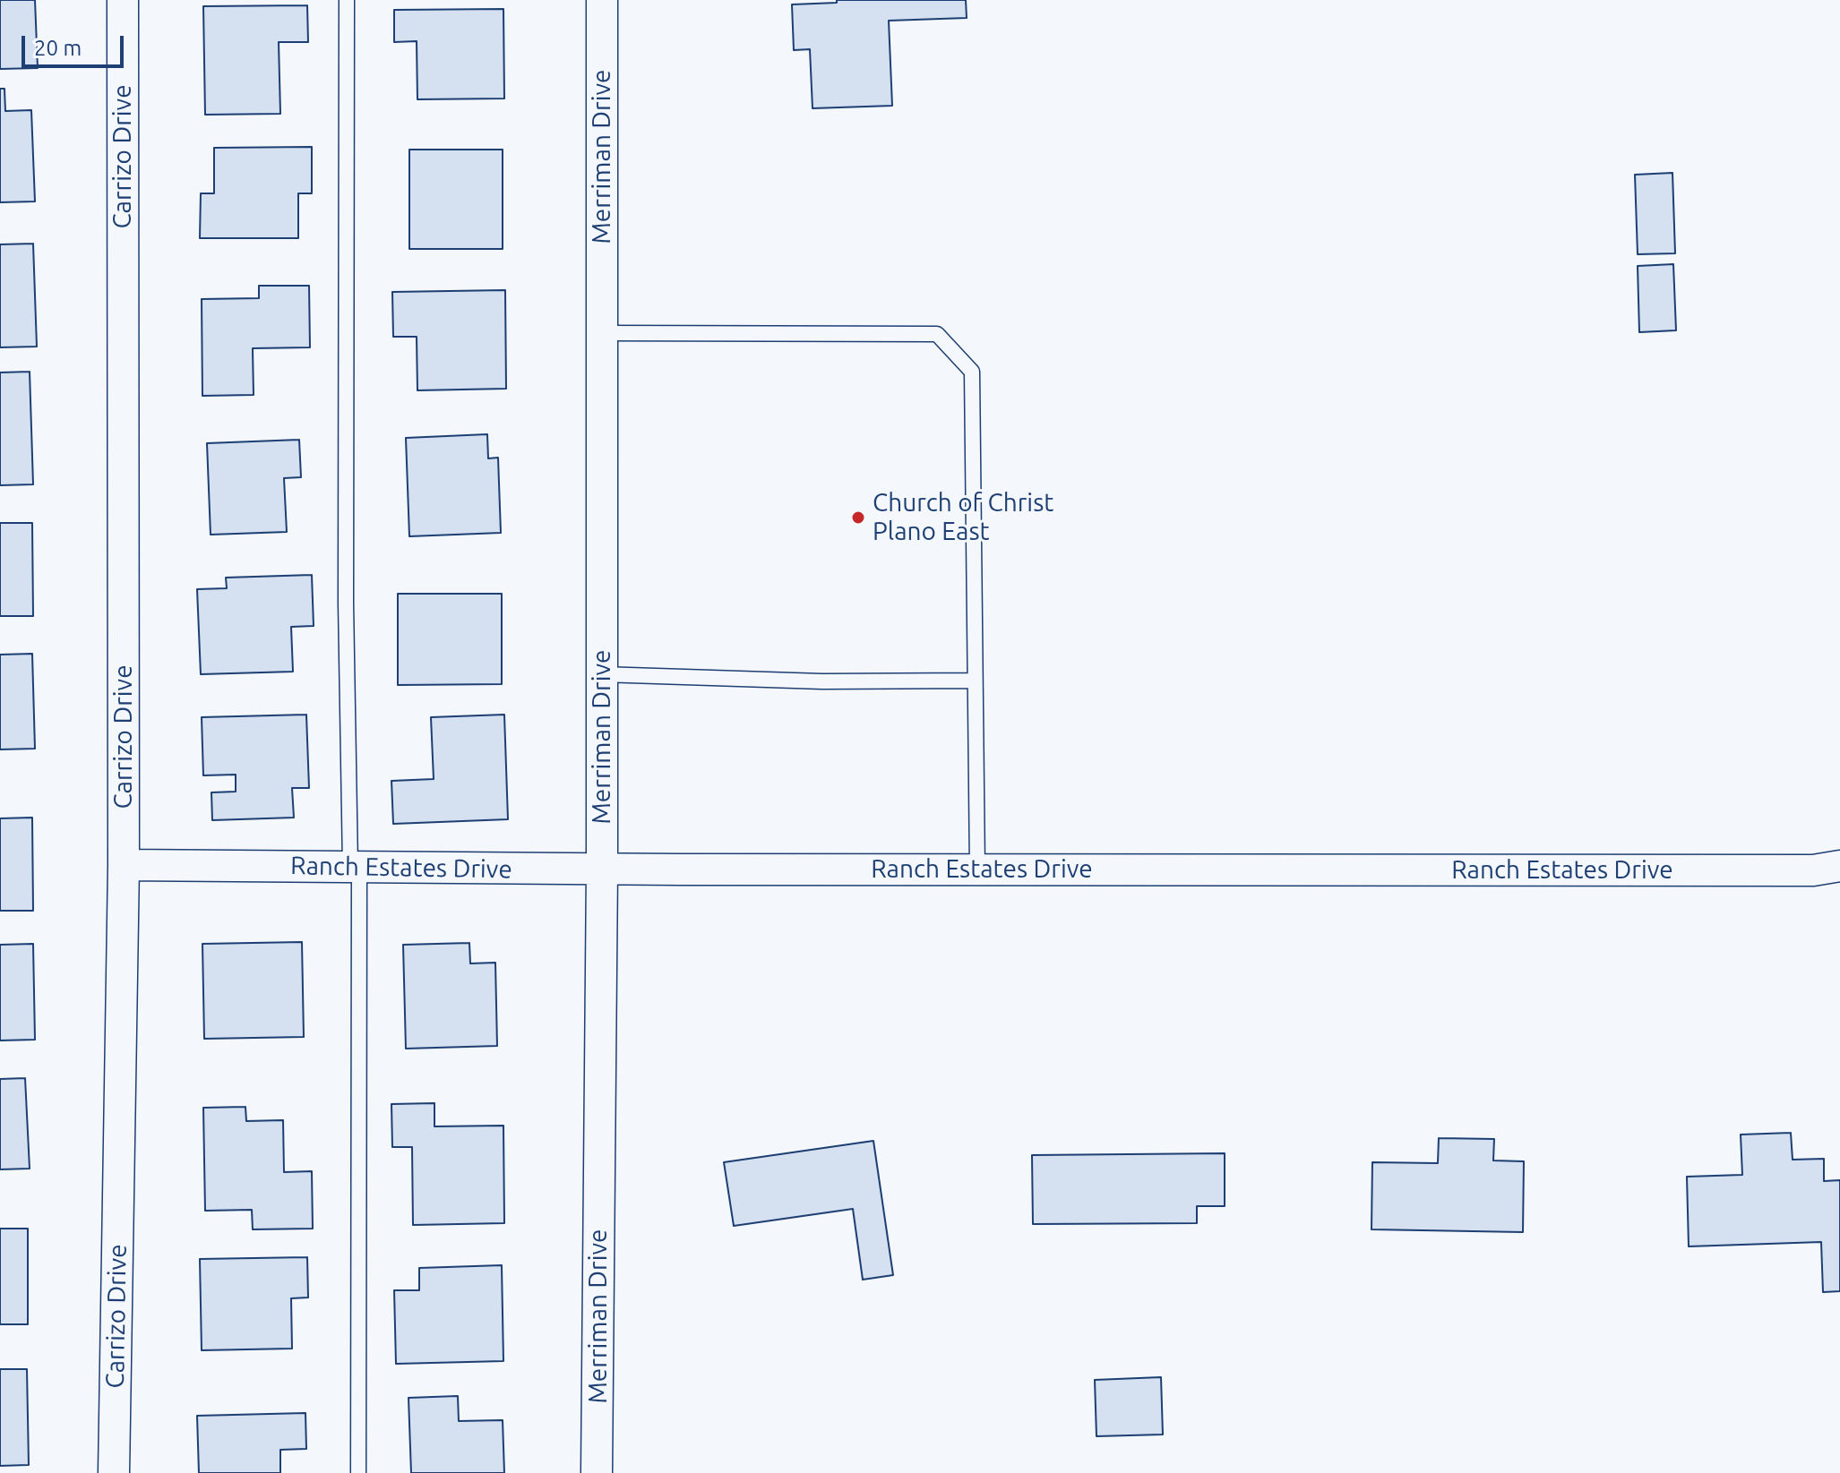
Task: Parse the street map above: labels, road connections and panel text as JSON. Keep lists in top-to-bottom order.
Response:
{
  "streets": {
    "street": ["Carrizo Drive", "Merriman Drive", "Ranch Estates Drive"]
  },
  "crossings": [
    ["Carrizo Drive", "Ranch Estates Drive"],
    ["Merriman Drive", "Ranch Estates Drive"]
  ],
  "places": ["Church of Christ Plano East"],
  "scale_bar": "20 m"
}
